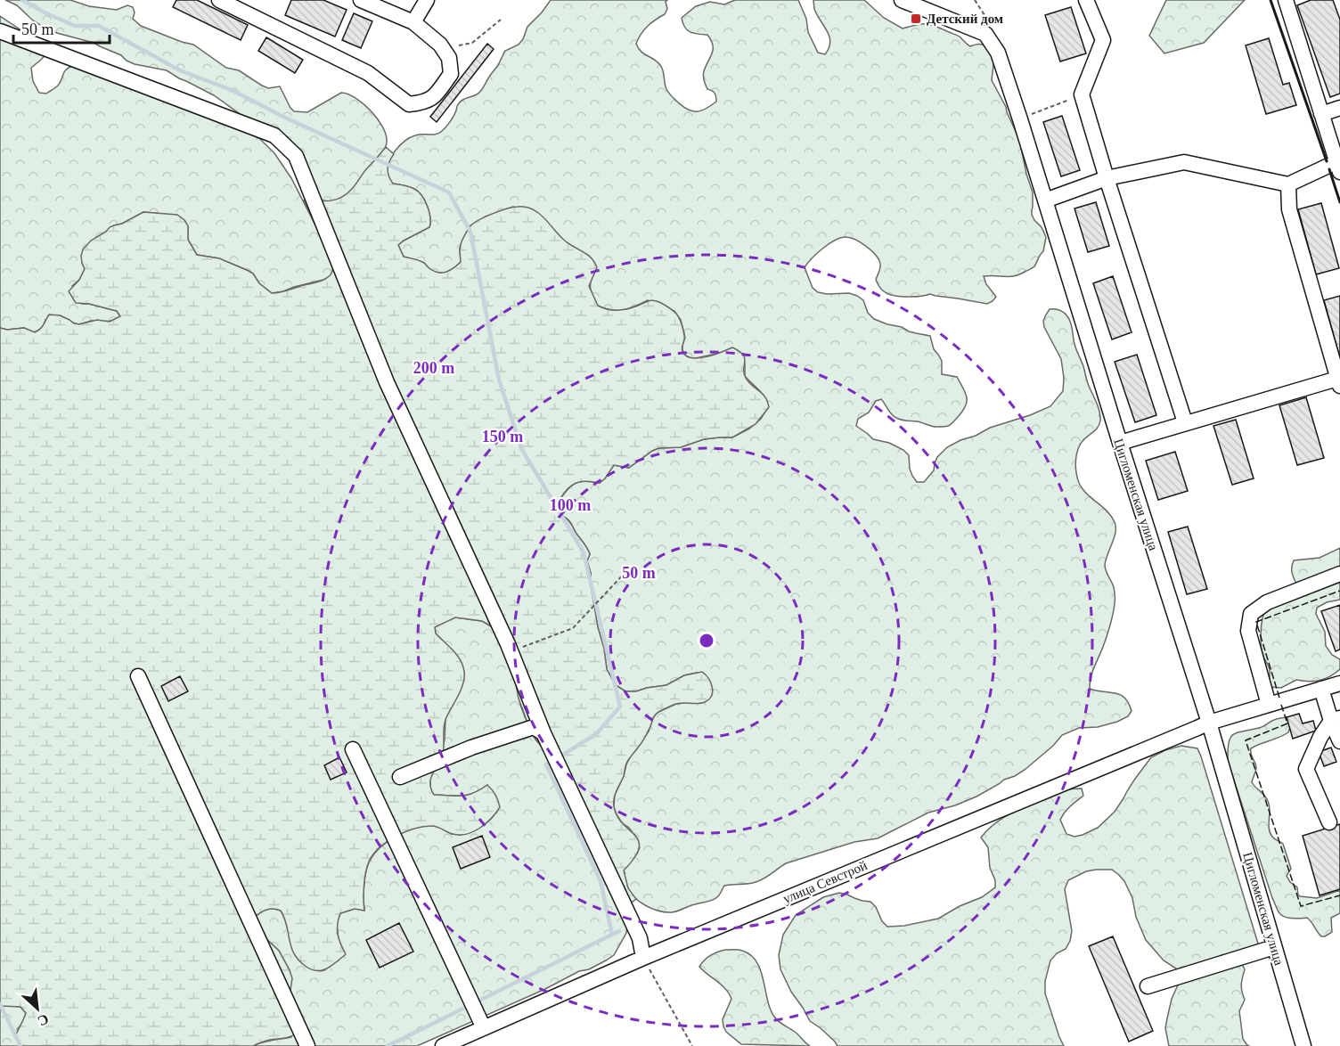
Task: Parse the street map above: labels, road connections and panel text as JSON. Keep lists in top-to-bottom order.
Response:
{
  "streets": {
    "street": ["Цигломенская улица", "улица Севстрой"]
  },
  "crossings": [
    ["Цигломенская улица", "улица Севстрой"]
  ],
  "places": {
    "transit": ["Детский дом"]
  },
  "scale_bar": "50 m",
  "north": "bottom right",
  "rings": [
    "200 m",
    "150 m",
    "100 m",
    "50 m"
  ]
}
